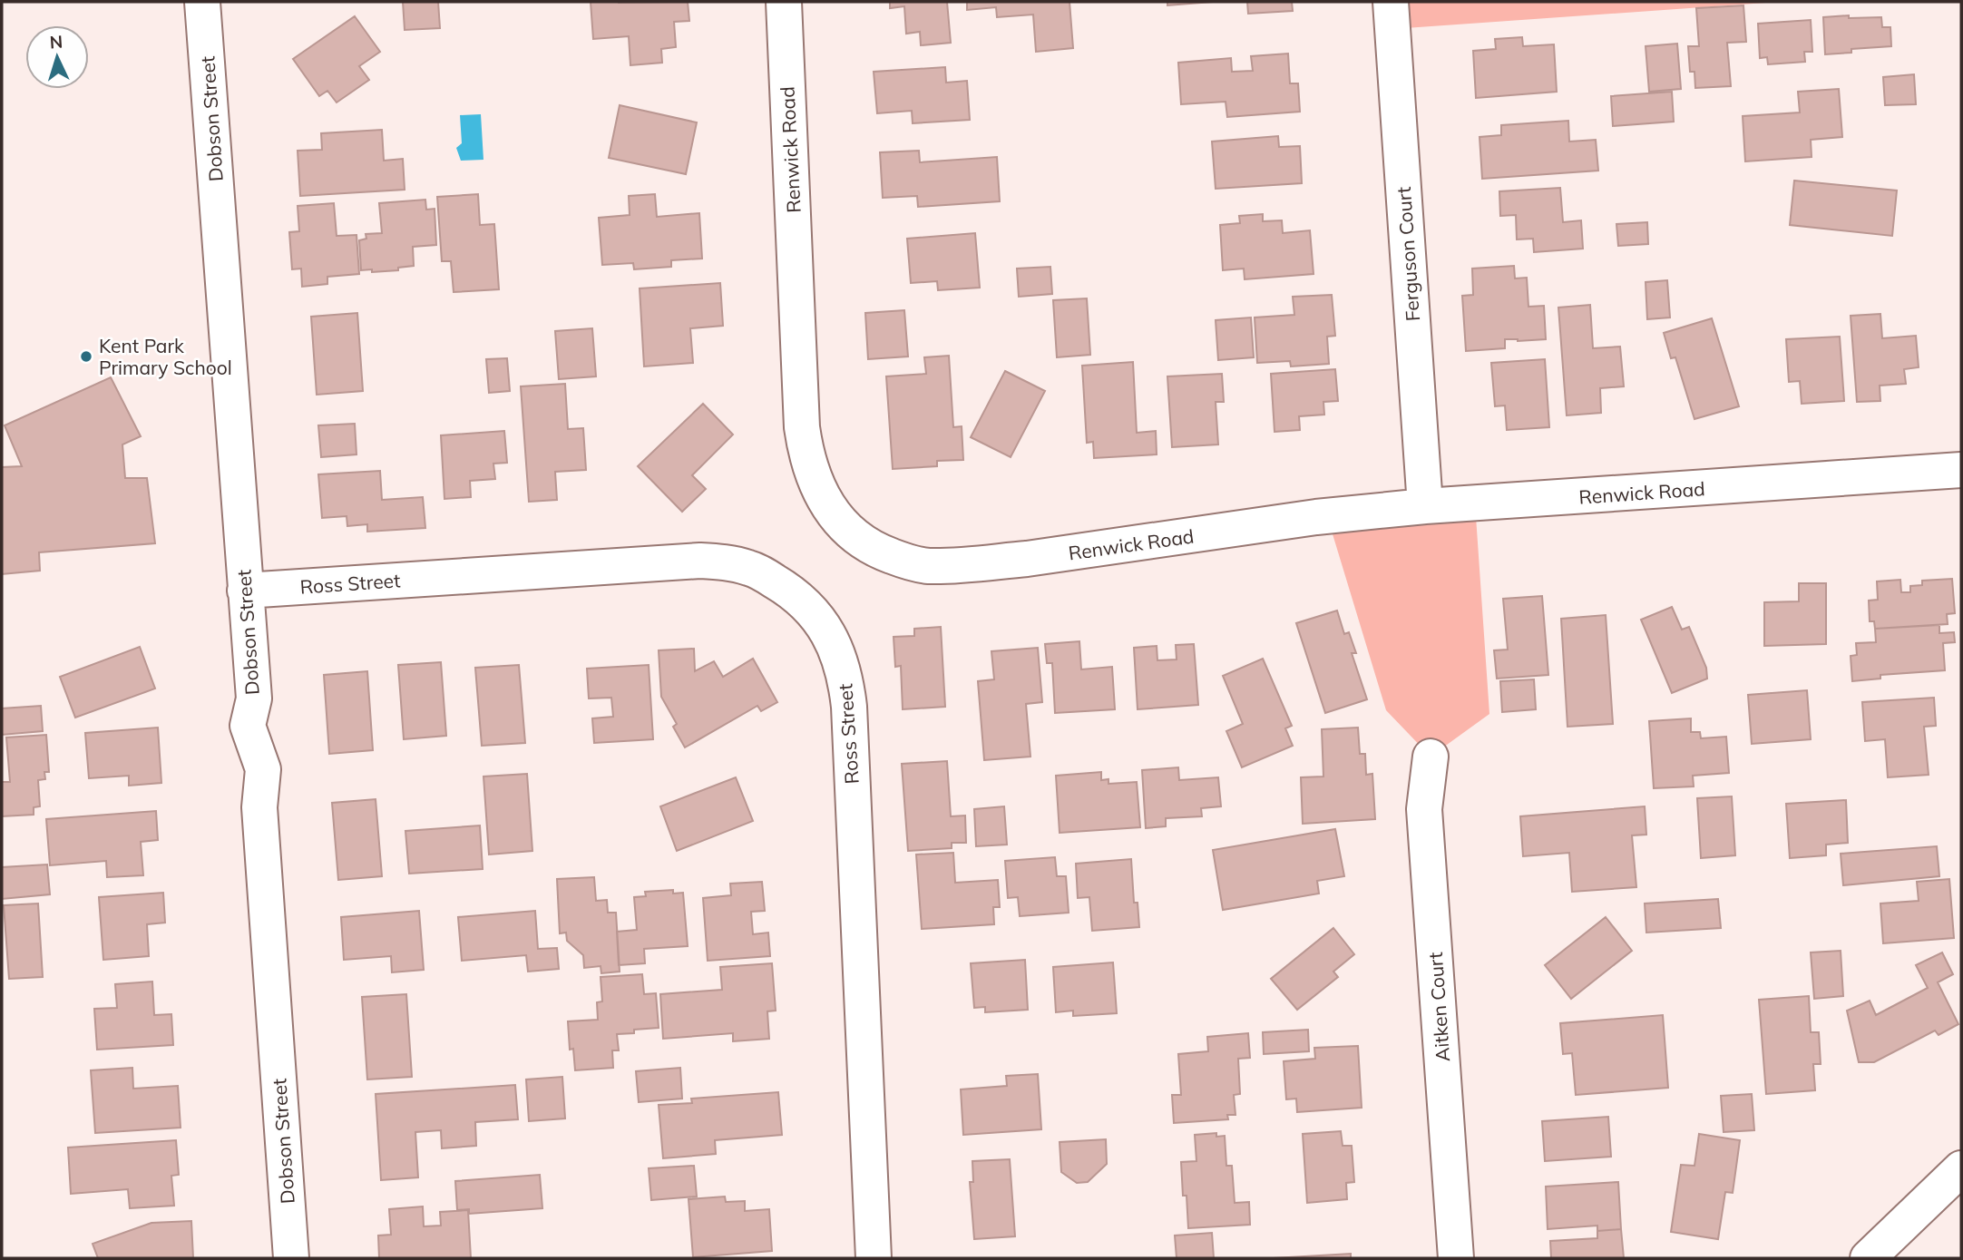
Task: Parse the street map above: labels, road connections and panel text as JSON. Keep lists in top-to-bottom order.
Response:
{
  "streets": {
    "street": [
      "Dobson Street",
      "Renwick Road",
      "Ferguson Court",
      "Ross Street",
      "Aitken Court"
    ]
  },
  "crossings": [
    ["Dobson Street", "Ross Street"],
    ["Renwick Road", "Ferguson Court"]
  ],
  "places": ["Kent Park Primary School"],
  "north": "top"
}
